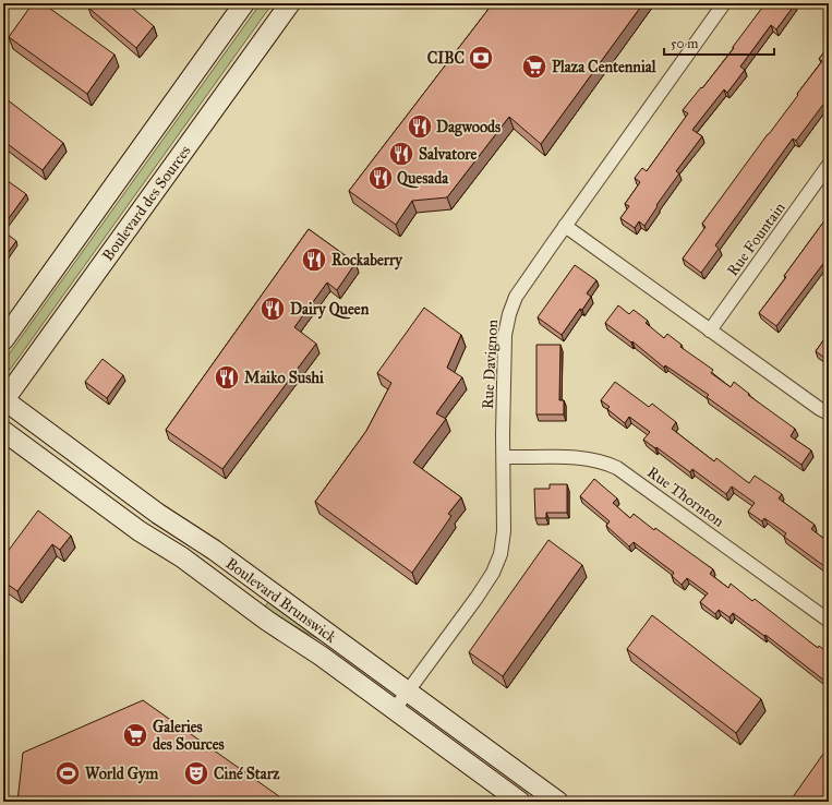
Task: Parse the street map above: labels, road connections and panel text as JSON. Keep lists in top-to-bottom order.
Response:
{
  "streets": {
    "street": [
      "Boulevard des Sources",
      "Rue Fountain",
      "Rue Davignon",
      "Rue Thornton",
      "Boulevard Brunswick"
    ]
  },
  "crossings": [
    ["Boulevard des Sources", "Boulevard Brunswick"],
    ["Rue Davignon", "Rue Thornton"],
    ["Rue Davignon", "Boulevard Brunswick"]
  ],
  "places": {
    "bank": ["CIBC"],
    "supermarket": ["Plaza Centennial", "Galeries des Sources"],
    "restaurant": [
      "Dagwoods",
      "Salvatore",
      "Quesada",
      "Rockaberry",
      "Dairy Queen",
      "Maiko Sushi"
    ],
    "sports": ["World Gym"],
    "theatre": ["Ciné Starz"]
  },
  "scale_bar": "50 m"
}
